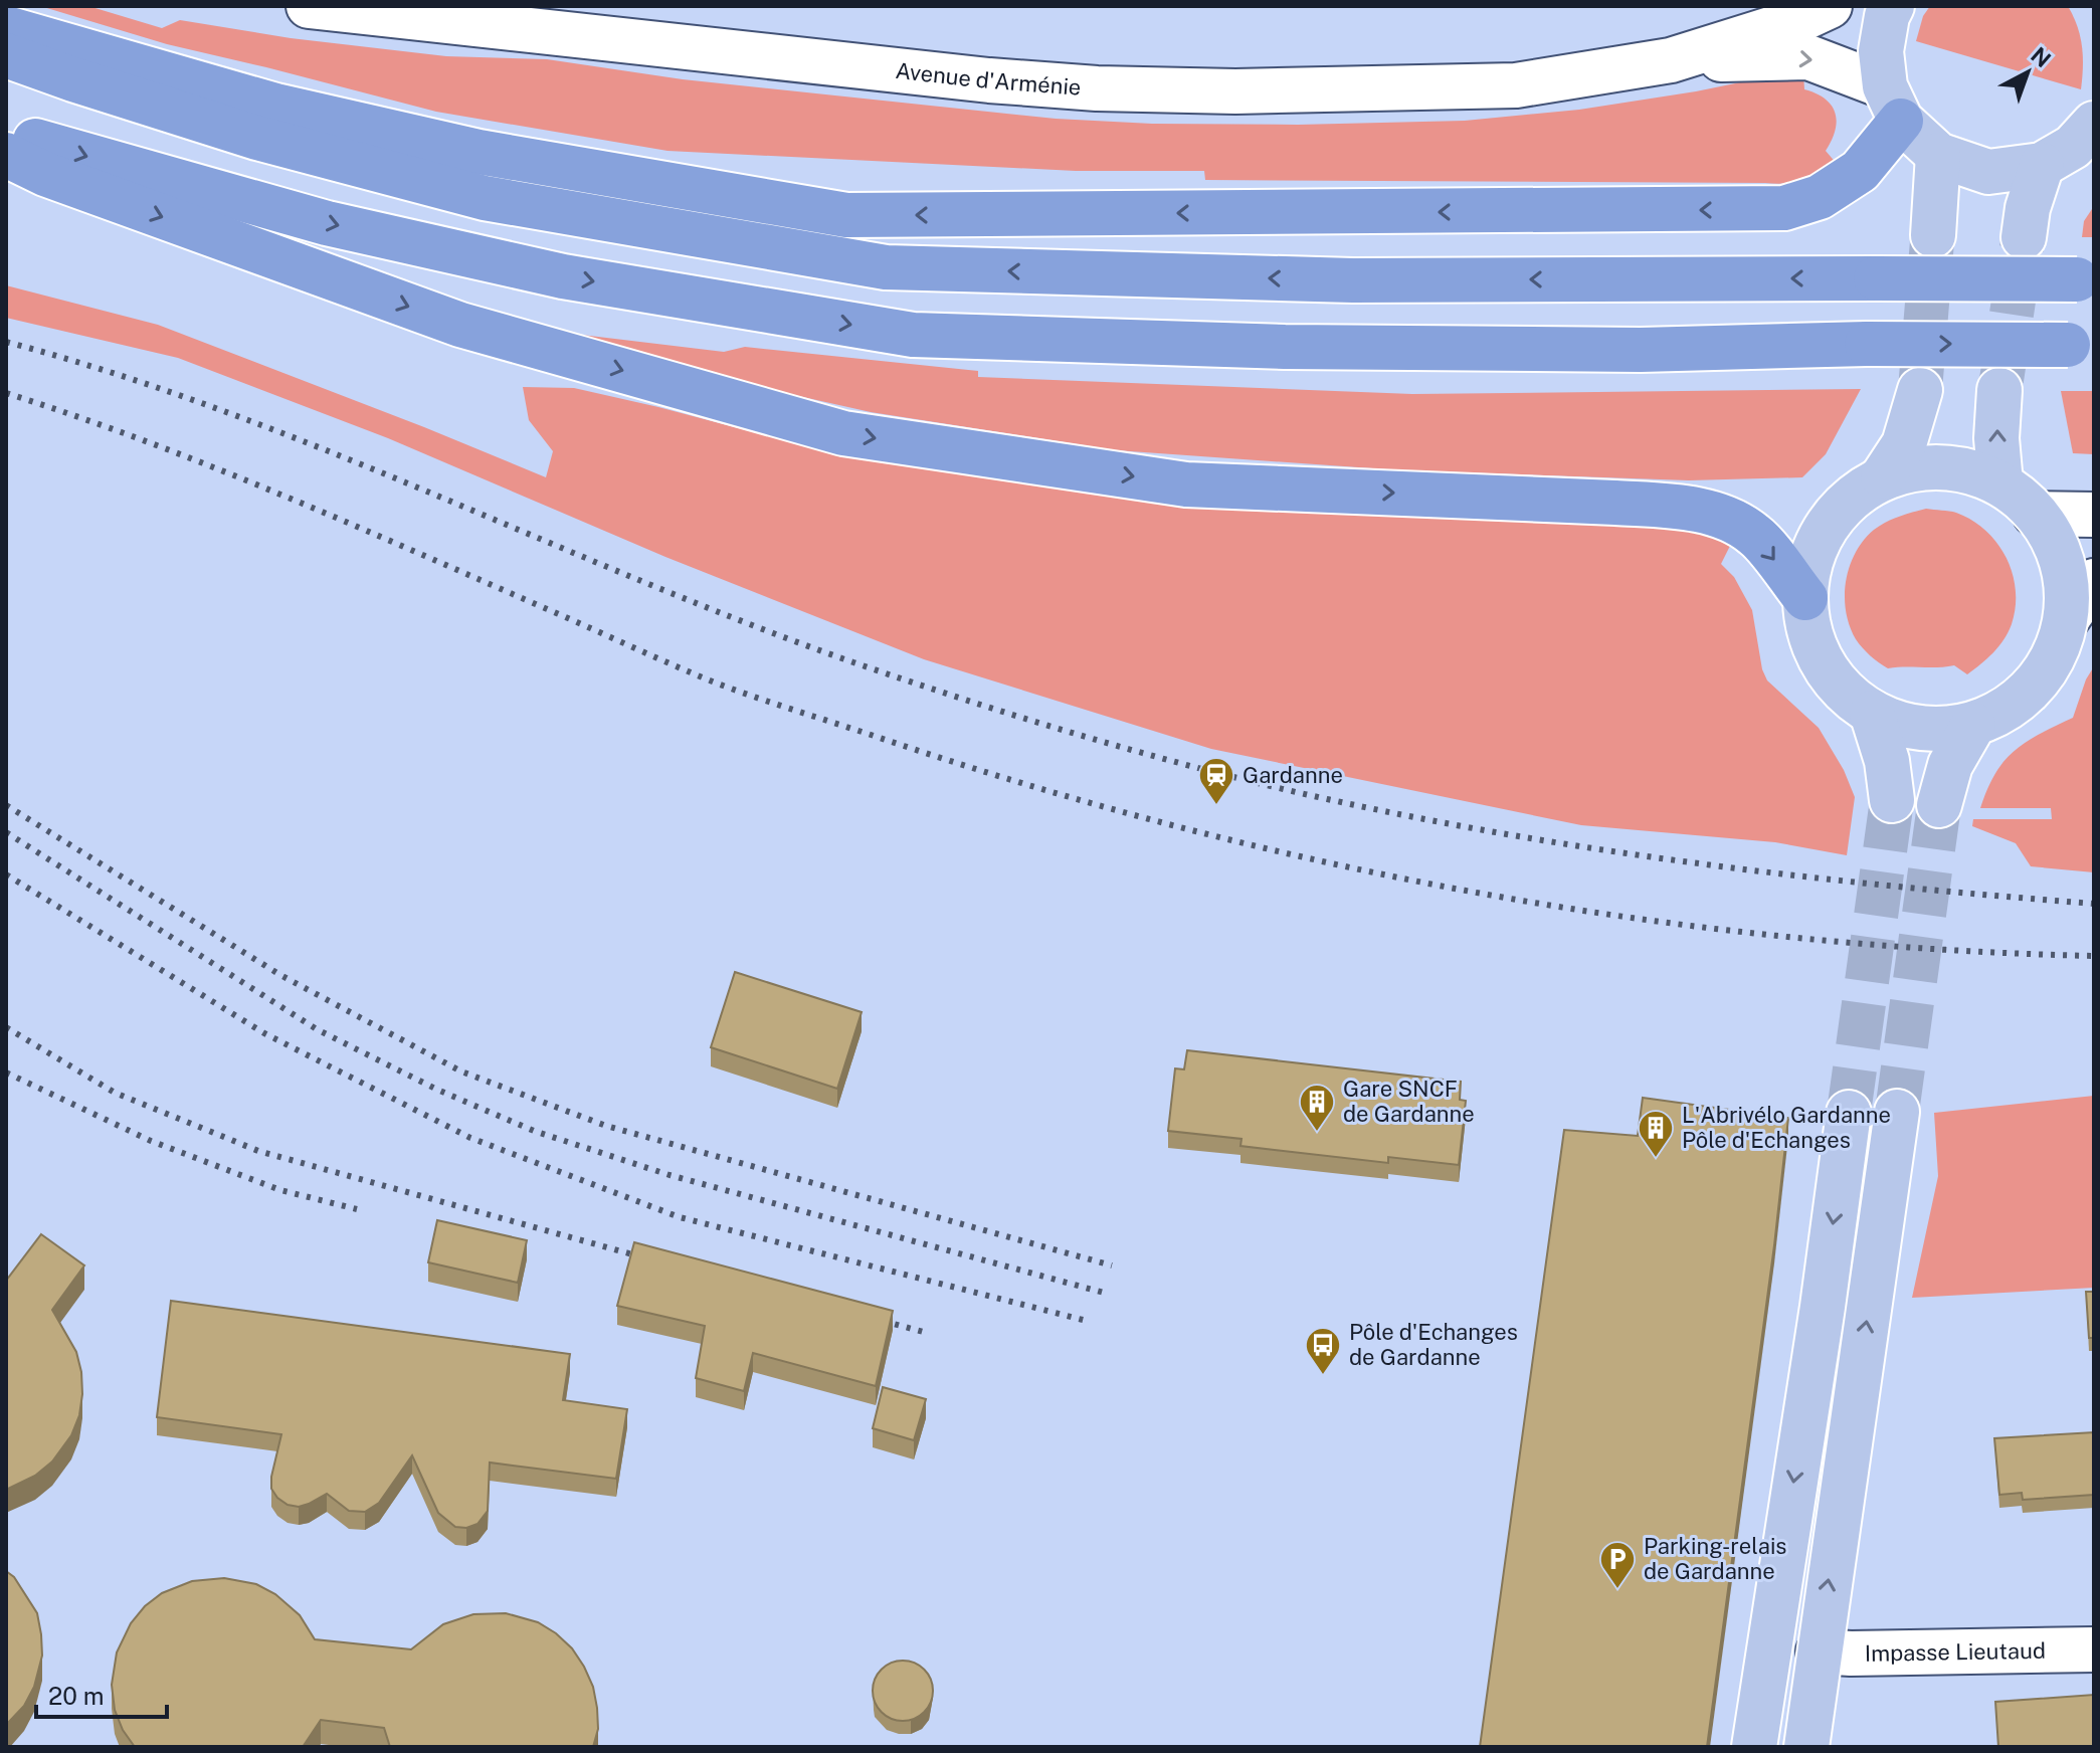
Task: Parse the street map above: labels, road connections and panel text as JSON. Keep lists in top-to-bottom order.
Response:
{
  "streets": {
    "street": ["Avenue d'Arménie", "Impasse Lieutaud"]
  },
  "places": {
    "station": ["Gardanne"],
    "building": ["Gare SNCF de Gardanne", "L'Abrivélo Gardanne Pôle d'Echanges"],
    "bus stop": ["Pôle d'Echanges de Gardanne"],
    "parking": ["Parking-relais de Gardanne"]
  },
  "scale_bar": "20 m",
  "north": "top right"
}
